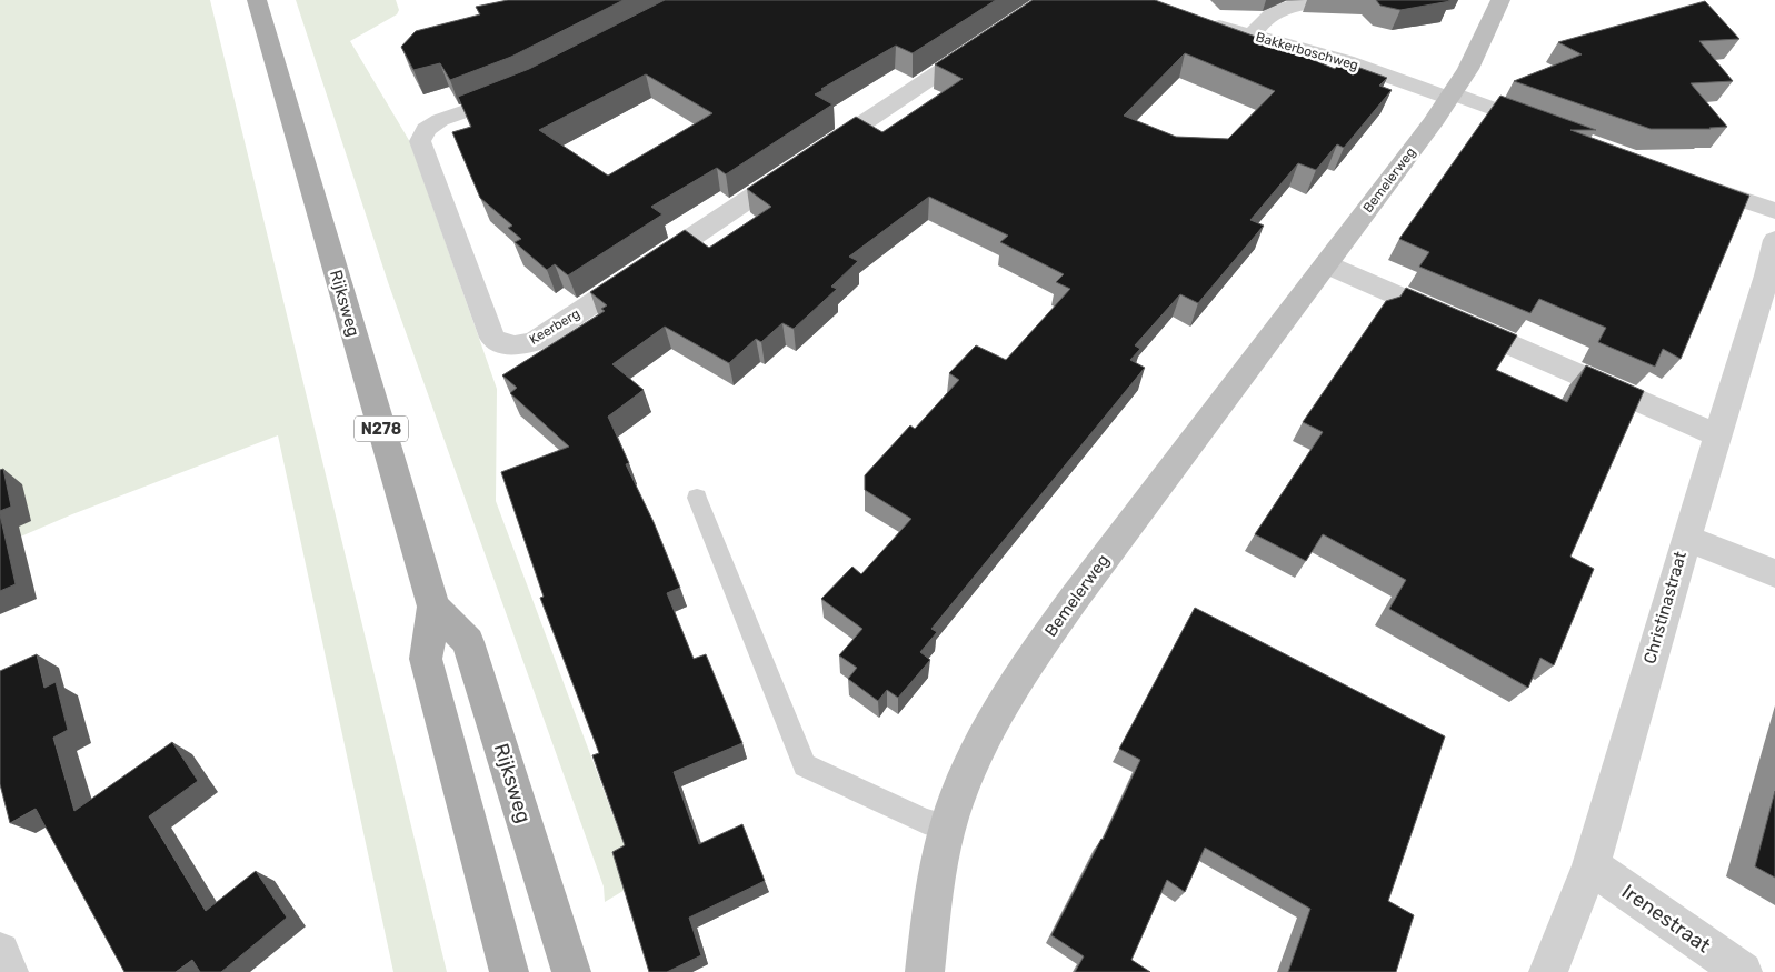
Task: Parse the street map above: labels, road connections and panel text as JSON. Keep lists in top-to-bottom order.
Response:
{
  "streets": {
    "main road": ["Rijksweg", "N278"],
    "street": [
      "Bakkerboschweg",
      "Bemelerweg",
      "Keerberg",
      "Christinastraat",
      "Irenestraat"
    ]
  },
  "crossings": [
    ["Bakkerboschweg", "Bemelerweg"],
    ["Christinastraat", "Irenestraat"]
  ]
}
